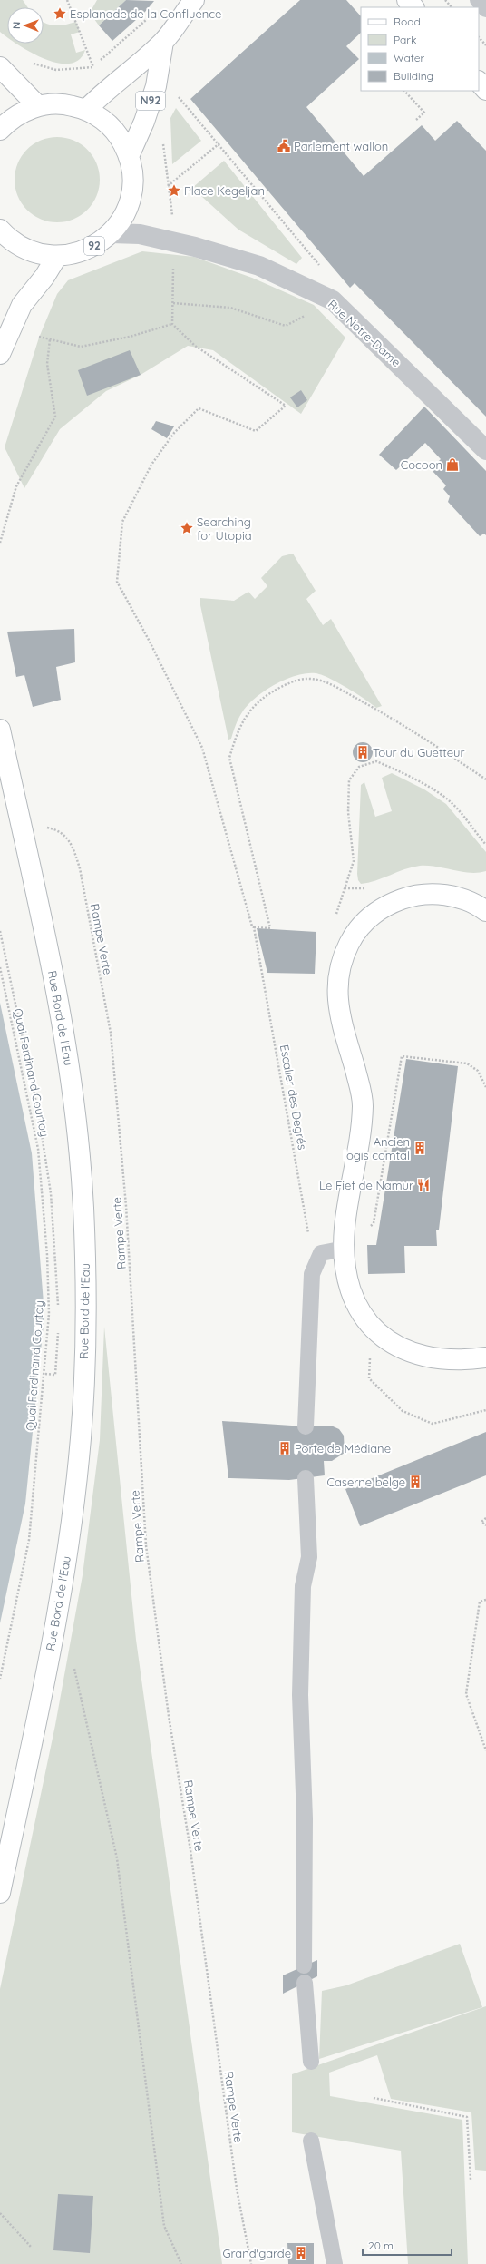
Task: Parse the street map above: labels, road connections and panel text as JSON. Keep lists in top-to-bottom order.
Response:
{
  "streets": {
    "main road": ["N92", "92", "Rue Bord de l'Eau"],
    "street": ["Rue Notre-Dame"],
    "path": ["Rampe Verte", "Quai Ferdinand Courtoy", "Escalier des Degrés"]
  },
  "crossings": [
    ["N92", "92"],
    ["92", "Rue Notre-Dame"],
    ["Rampe Verte", "Rue Bord de l'Eau"]
  ],
  "places": {
    "place": ["Esplanade de la Confluence", "Place Kegeljan", "Searching for Utopia"],
    "public building": ["Parlement wallon"],
    "shop": ["Cocoon"],
    "building": [
      "Tour du Guetteur",
      "Ancien logis comtal",
      "Porte de Médiane",
      "Caserne belge",
      "Grand'garde"
    ],
    "restaurant": ["Le Fief de Namur"]
  },
  "legend": [
    "Road",
    "Park",
    "Water",
    "Building"
  ],
  "scale_bar": "20 m",
  "north": "left"
}
